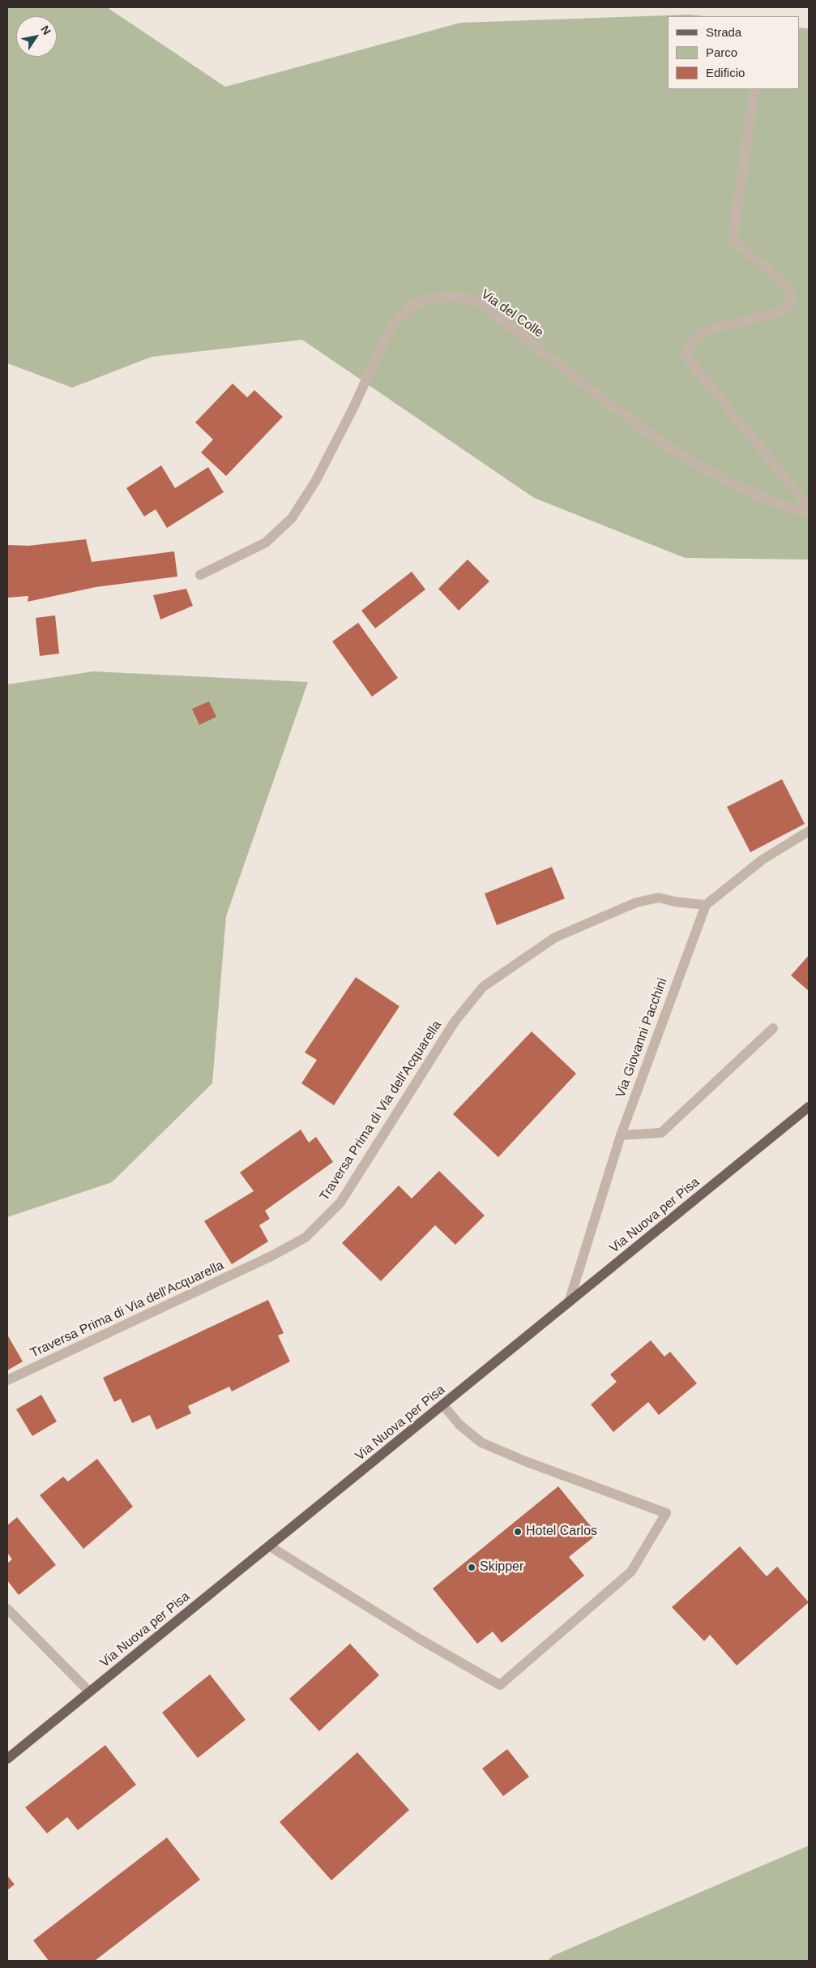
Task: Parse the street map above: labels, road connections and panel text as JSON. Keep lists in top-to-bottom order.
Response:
{
  "streets": {
    "main road": ["Via Nuova per Pisa"],
    "street": ["Via del Colle", "Via Giovanni Pacchini", "Traversa Prima di Via dell'Acquarella"]
  },
  "crossings": [
    ["Via Giovanni Pacchini", "Traversa Prima di Via dell'Acquarella"],
    ["Via Giovanni Pacchini", "Via Nuova per Pisa"]
  ],
  "places": ["Hotel Carlos", "Skipper"],
  "legend": ["Strada", "Parco", "Edificio"],
  "north": "top right"
}
